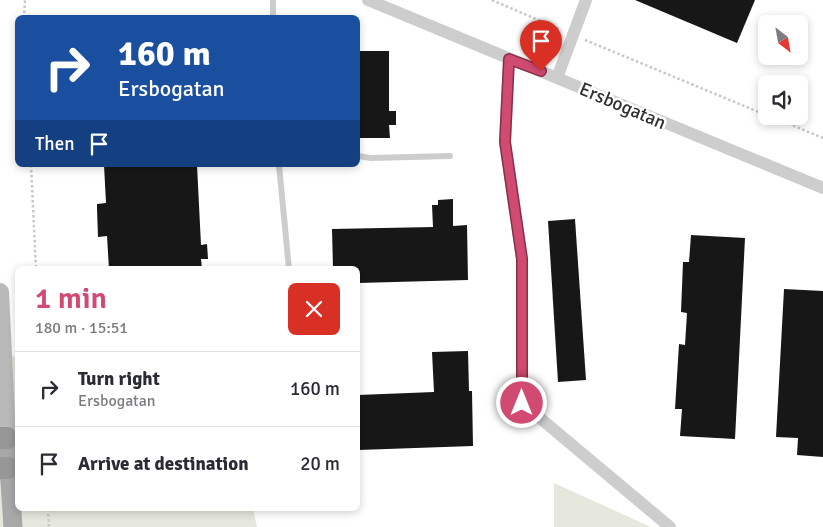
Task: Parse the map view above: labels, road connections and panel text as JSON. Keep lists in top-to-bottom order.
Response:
{
  "streets": {
    "street": ["Ersbogatan"]
  },
  "north": "bottom right",
  "page": {
    "turn": ["160 m", "Ersbogatan"],
    "then": "Then",
    "heading": ["1 min", "180 m · 15:51"],
    "list": [
      {
        "name": "Turn right",
        "note": "Ersbogatan",
        "value": "160 m"
      },
      {
        "name": "Arrive at destination",
        "value": "20 m"
      }
    ]
  }
}
